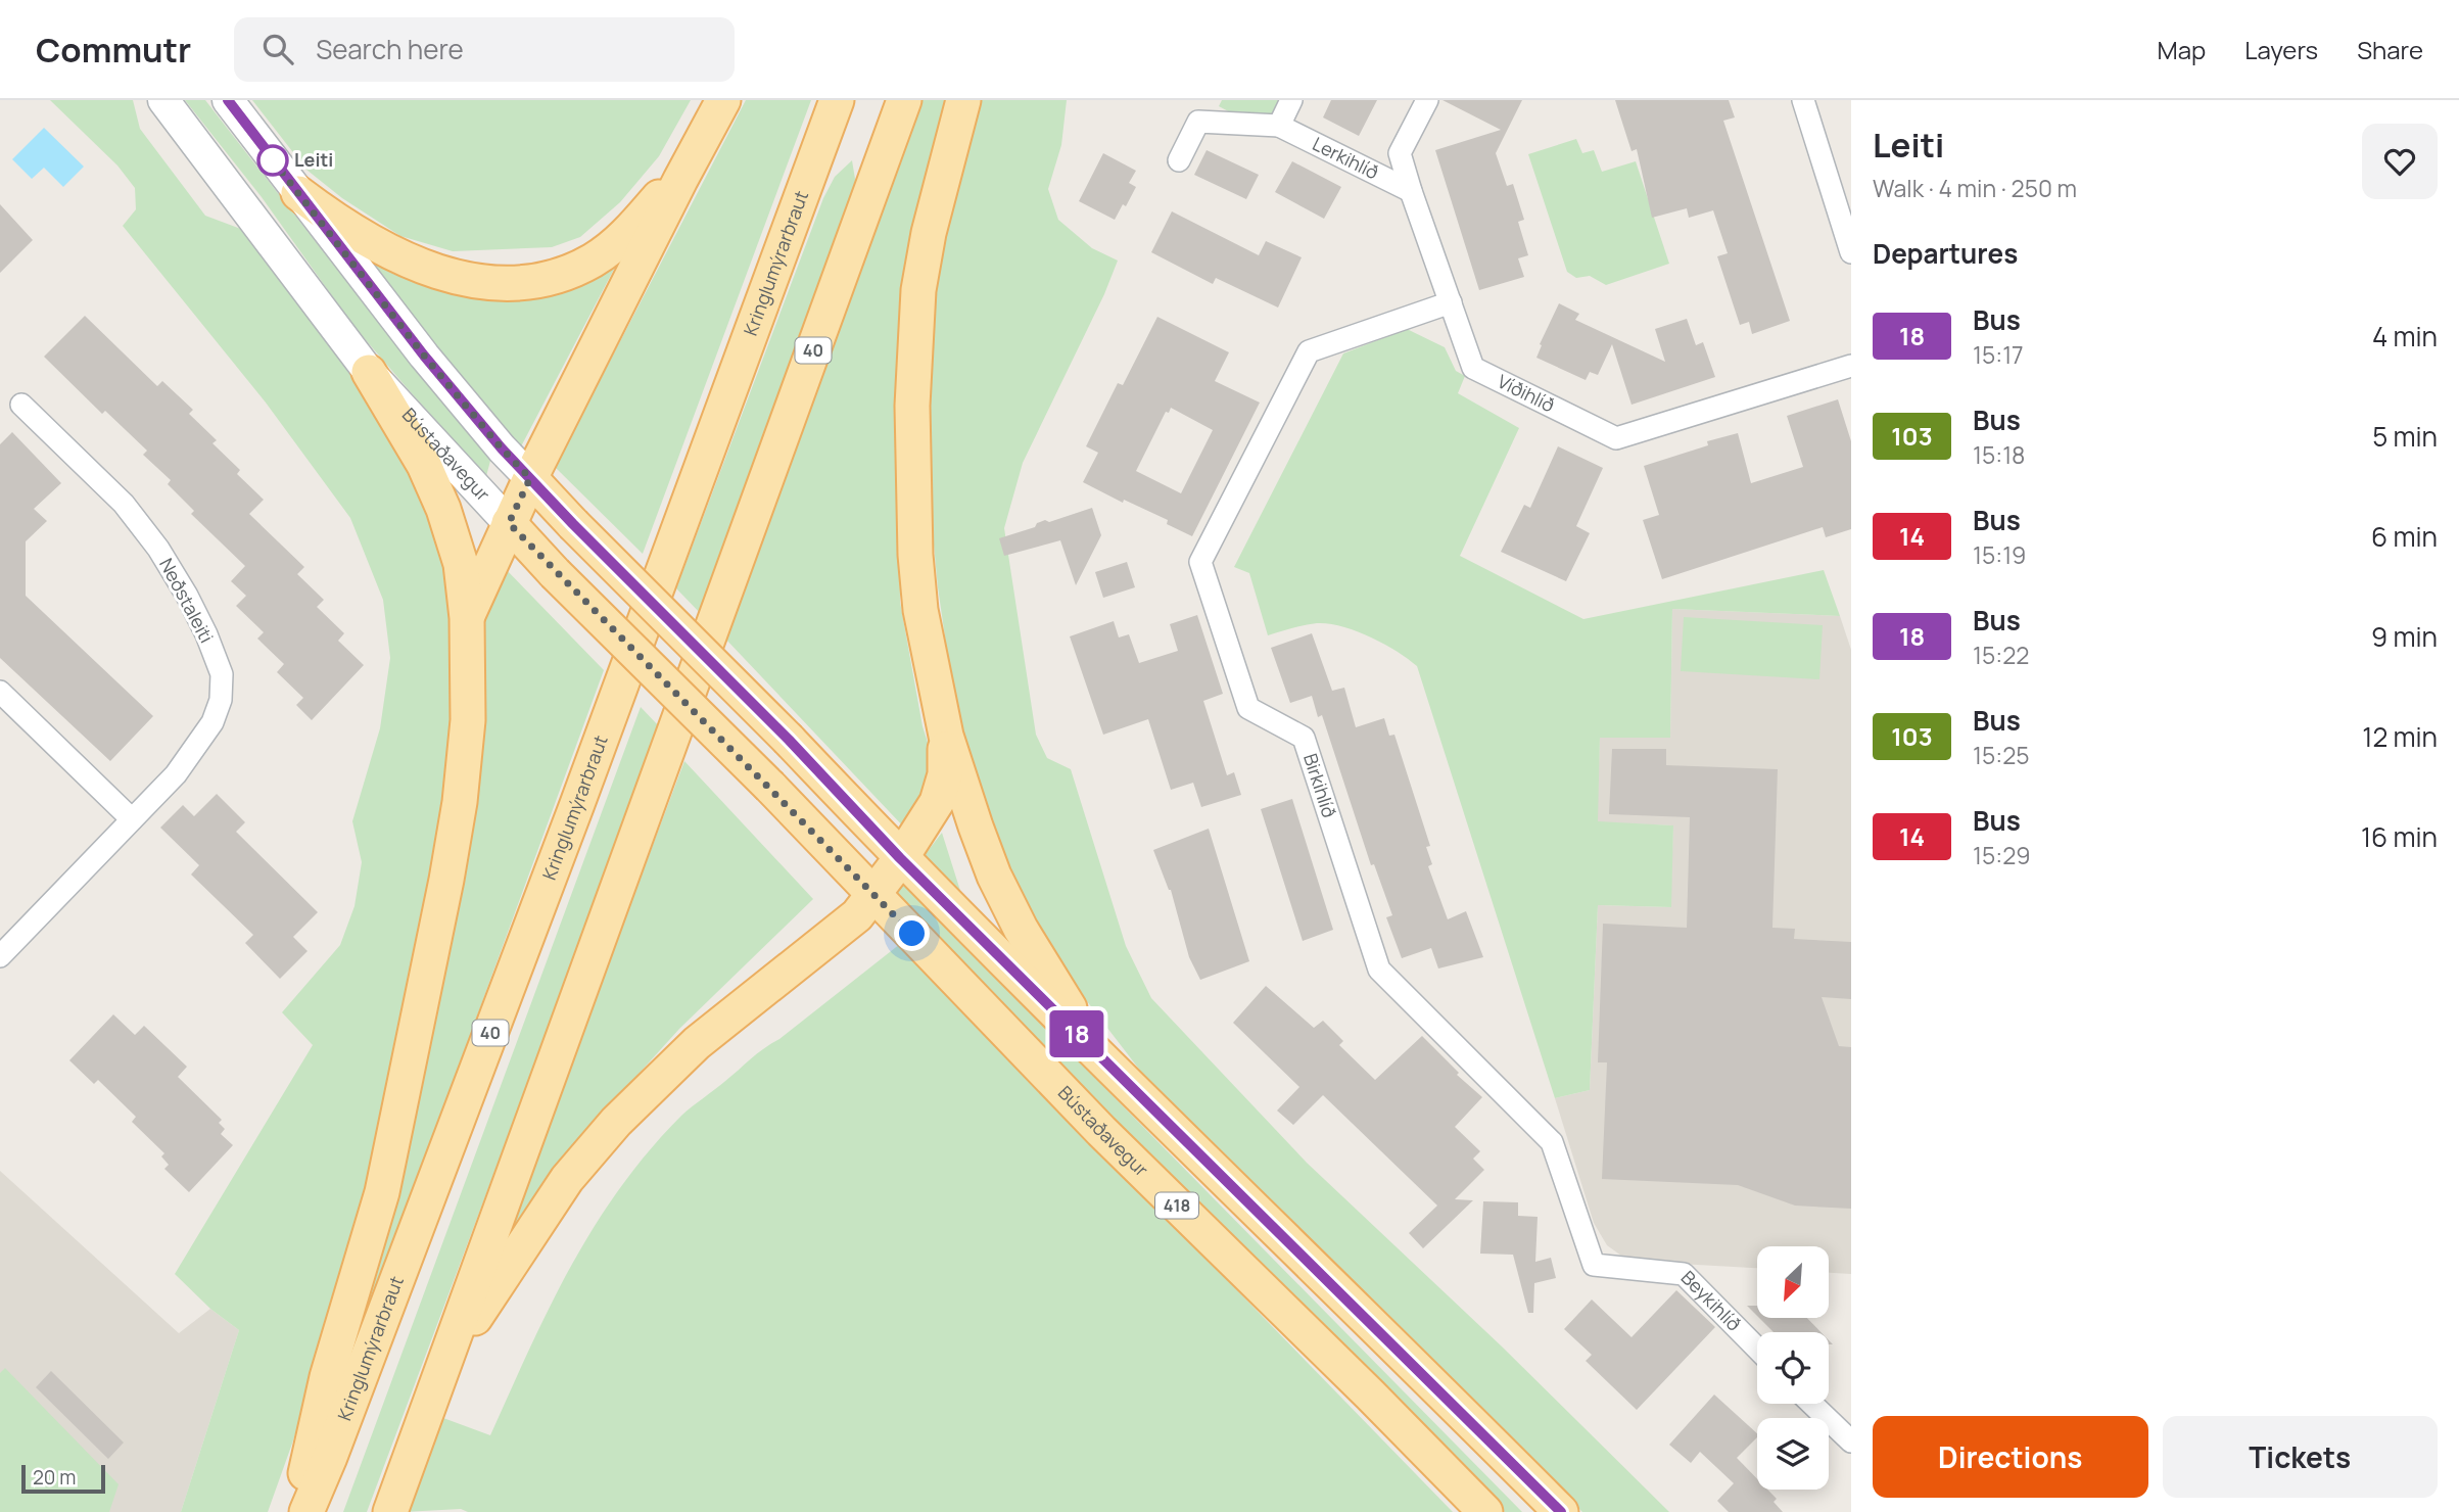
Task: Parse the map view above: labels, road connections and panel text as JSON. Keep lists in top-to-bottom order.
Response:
{
  "streets": {
    "main road": [
      "Kringlumýrarbraut",
      "40",
      "Bústaðavegur",
      "418"
    ],
    "street": [
      "Lerkihlíð",
      "Víðihlíð",
      "Neðstaleiti",
      "Birkihlíð",
      "Beykihlíð"
    ]
  },
  "crossings": [
    ["Lerkihlíð", "Víðihlíð"],
    ["Víðihlíð", "Birkihlíð"],
    ["Birkihlíð", "Beykihlíð"]
  ],
  "places": ["Leiti"],
  "lines": ["bus line 18"],
  "scale_bar": "20 m",
  "north": "bottom left",
  "page": {
    "header": "Commutr",
    "search": "Search here",
    "nav": ["Map", "Layers", "Share"],
    "on_map": "18",
    "heading": [
      ["Leiti", "Walk · 4 min · 250 m"],
      "Departures"
    ],
    "list": [
      {
        "mark": "18",
        "name": "Bus",
        "note": "15:17",
        "value": "4 min"
      },
      {
        "mark": "103",
        "name": "Bus",
        "note": "15:18",
        "value": "5 min"
      },
      {
        "mark": "14",
        "name": "Bus",
        "note": "15:19",
        "value": "6 min"
      },
      {
        "mark": "18",
        "name": "Bus",
        "note": "15:22",
        "value": "9 min"
      },
      {
        "mark": "103",
        "name": "Bus",
        "note": "15:25",
        "value": "12 min"
      },
      {
        "mark": "14",
        "name": "Bus",
        "note": "15:29",
        "value": "16 min"
      }
    ],
    "buttons": ["Directions", "Tickets"],
    "scale": "20 m"
  }
}
